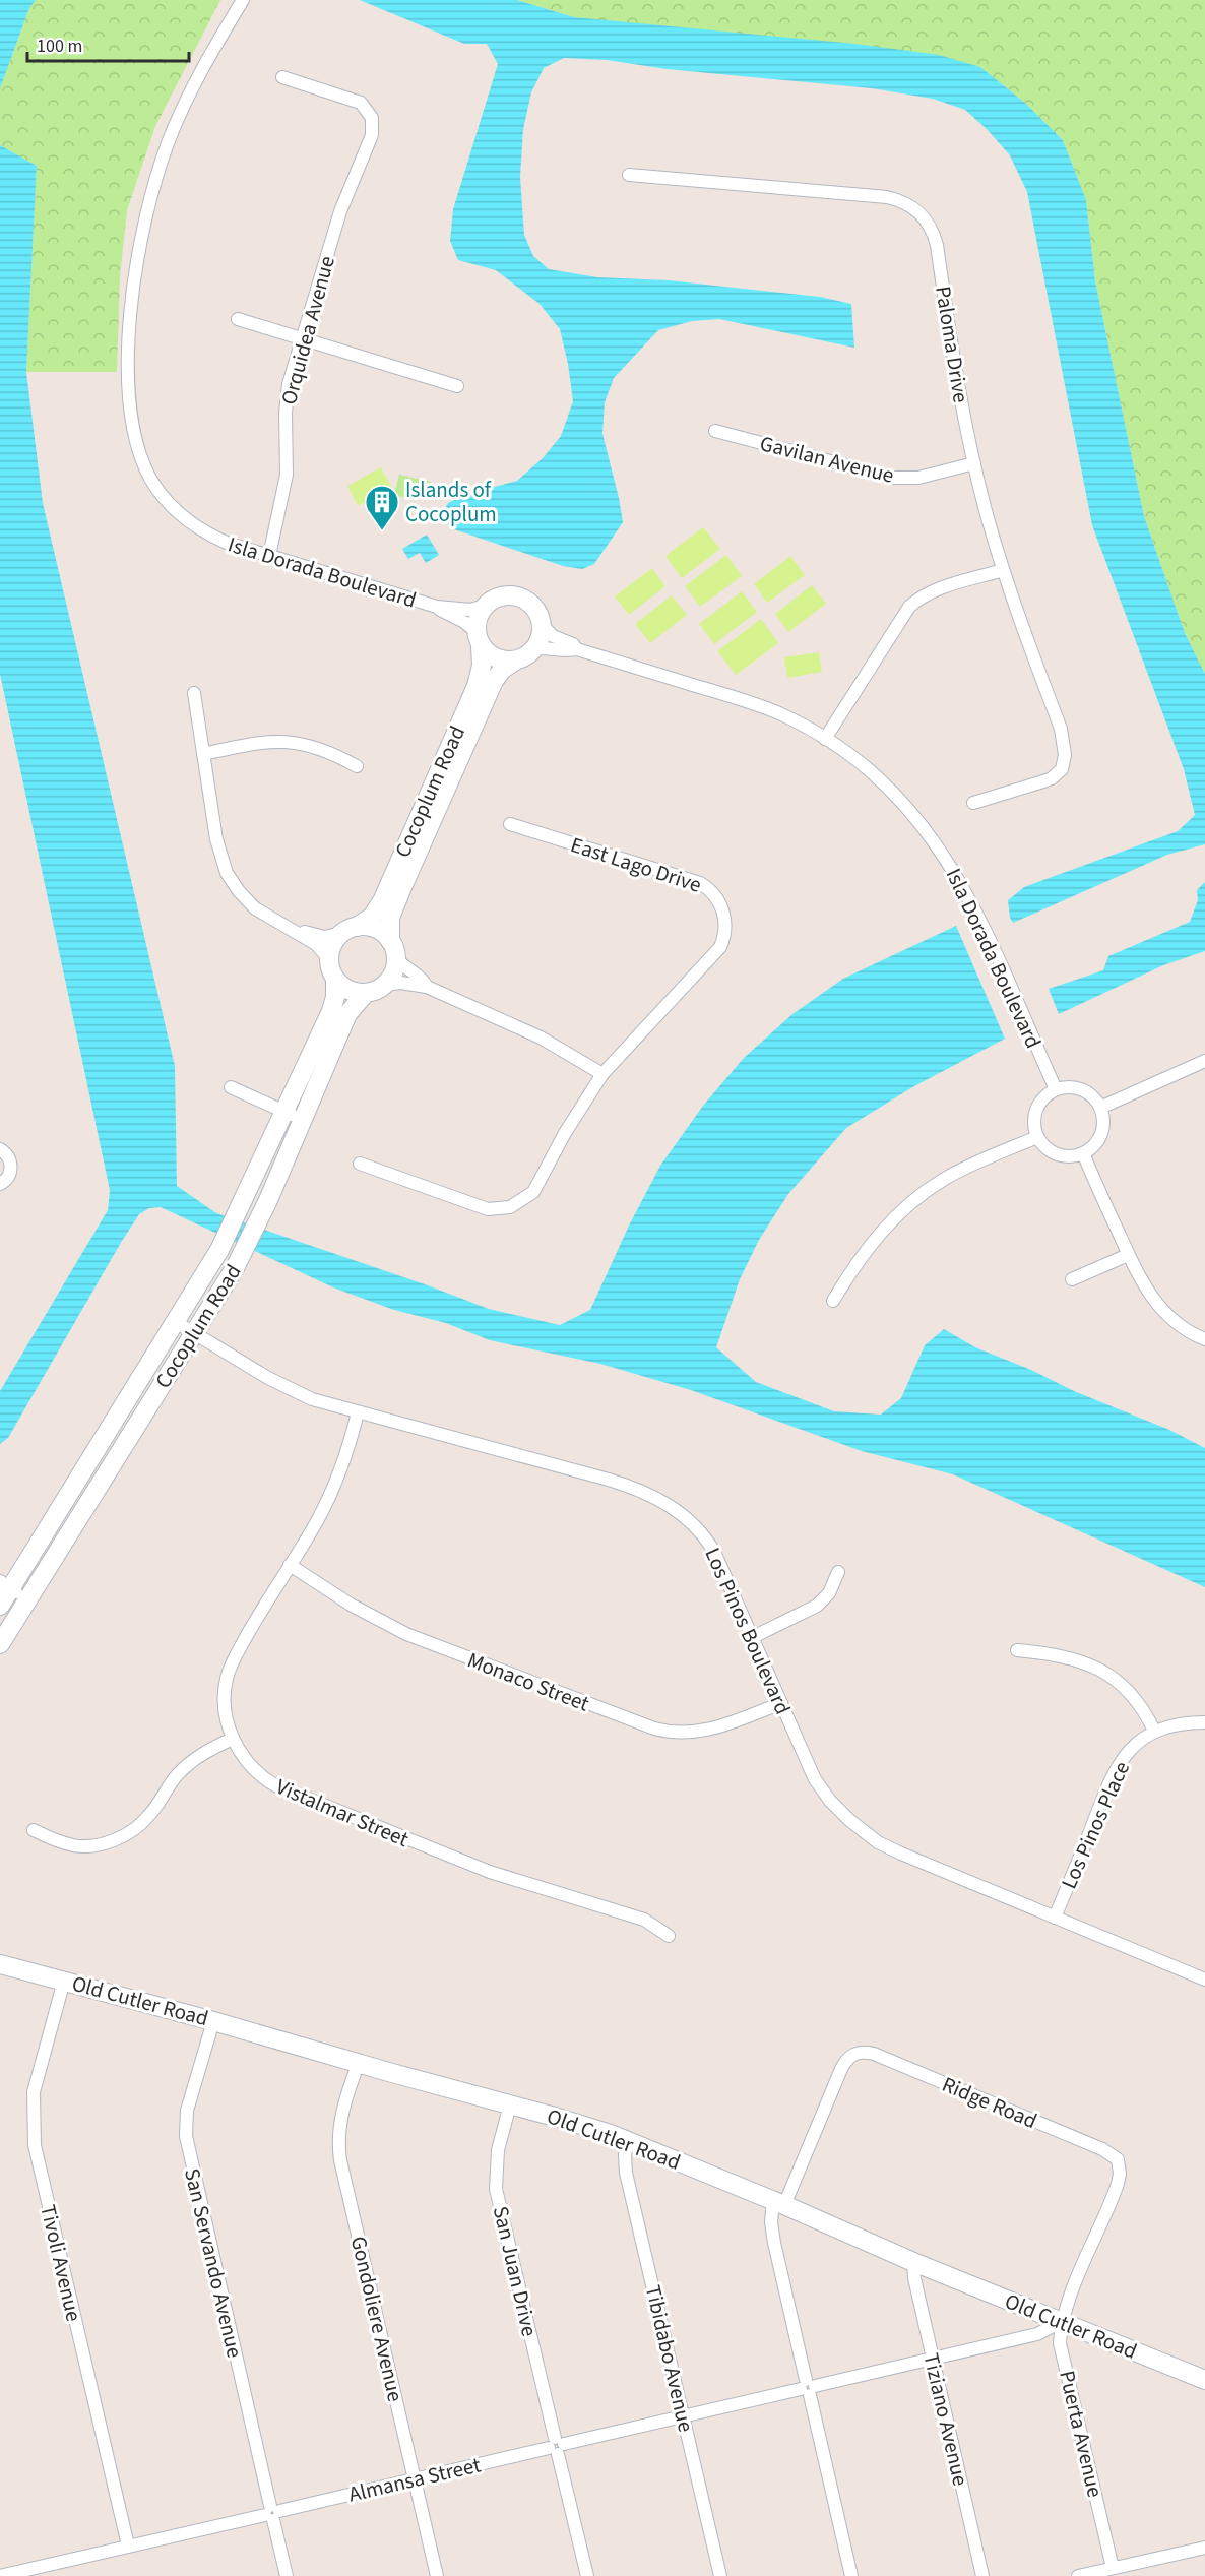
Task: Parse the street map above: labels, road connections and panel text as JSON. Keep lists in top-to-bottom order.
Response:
{
  "streets": {
    "street": [
      "Orquidea Avenue",
      "Paloma Drive",
      "Gavilan Avenue",
      "Isla Dorada Boulevard",
      "Cocoplum Road",
      "East Lago Drive",
      "Los Pinos Boulevard",
      "Monaco Street",
      "Vistalmar Street",
      "Los Pinos Place",
      "Old Cutler Road",
      "Ridge Road",
      "Tivoli Avenue",
      "San Servando Avenue",
      "San Juan Drive",
      "Gondoliere Avenue",
      "Tibidabo Avenue",
      "Tiziano Avenue",
      "Puerta Avenue",
      "Almansa Street"
    ]
  },
  "crossings": [
    ["Orquidea Avenue", "Isla Dorada Boulevard"],
    ["Paloma Drive", "Gavilan Avenue"],
    ["Isla Dorada Boulevard", "Cocoplum Road"],
    ["Cocoplum Road", "Los Pinos Boulevard"],
    ["Los Pinos Boulevard", "Monaco Street"],
    ["Los Pinos Boulevard", "Vistalmar Street"],
    ["Los Pinos Boulevard", "Los Pinos Place"],
    ["Monaco Street", "Vistalmar Street"],
    ["Old Cutler Road", "Ridge Road"],
    ["Old Cutler Road", "Tivoli Avenue"],
    ["Old Cutler Road", "San Servando Avenue"],
    ["Old Cutler Road", "San Juan Drive"],
    ["Old Cutler Road", "Gondoliere Avenue"],
    ["Old Cutler Road", "Tibidabo Avenue"],
    ["Old Cutler Road", "Tiziano Avenue"],
    ["Old Cutler Road", "Puerta Avenue"],
    ["Old Cutler Road", "Almansa Street"],
    ["Ridge Road", "Puerta Avenue"],
    ["Tivoli Avenue", "Almansa Street"],
    ["San Servando Avenue", "Almansa Street"],
    ["San Juan Drive", "Almansa Street"],
    ["Gondoliere Avenue", "Almansa Street"],
    ["Tibidabo Avenue", "Almansa Street"],
    ["Tiziano Avenue", "Almansa Street"],
    ["Puerta Avenue", "Almansa Street"]
  ],
  "places": {
    "building": ["Islands of Cocoplum"]
  },
  "scale_bar": "100 m"
}
